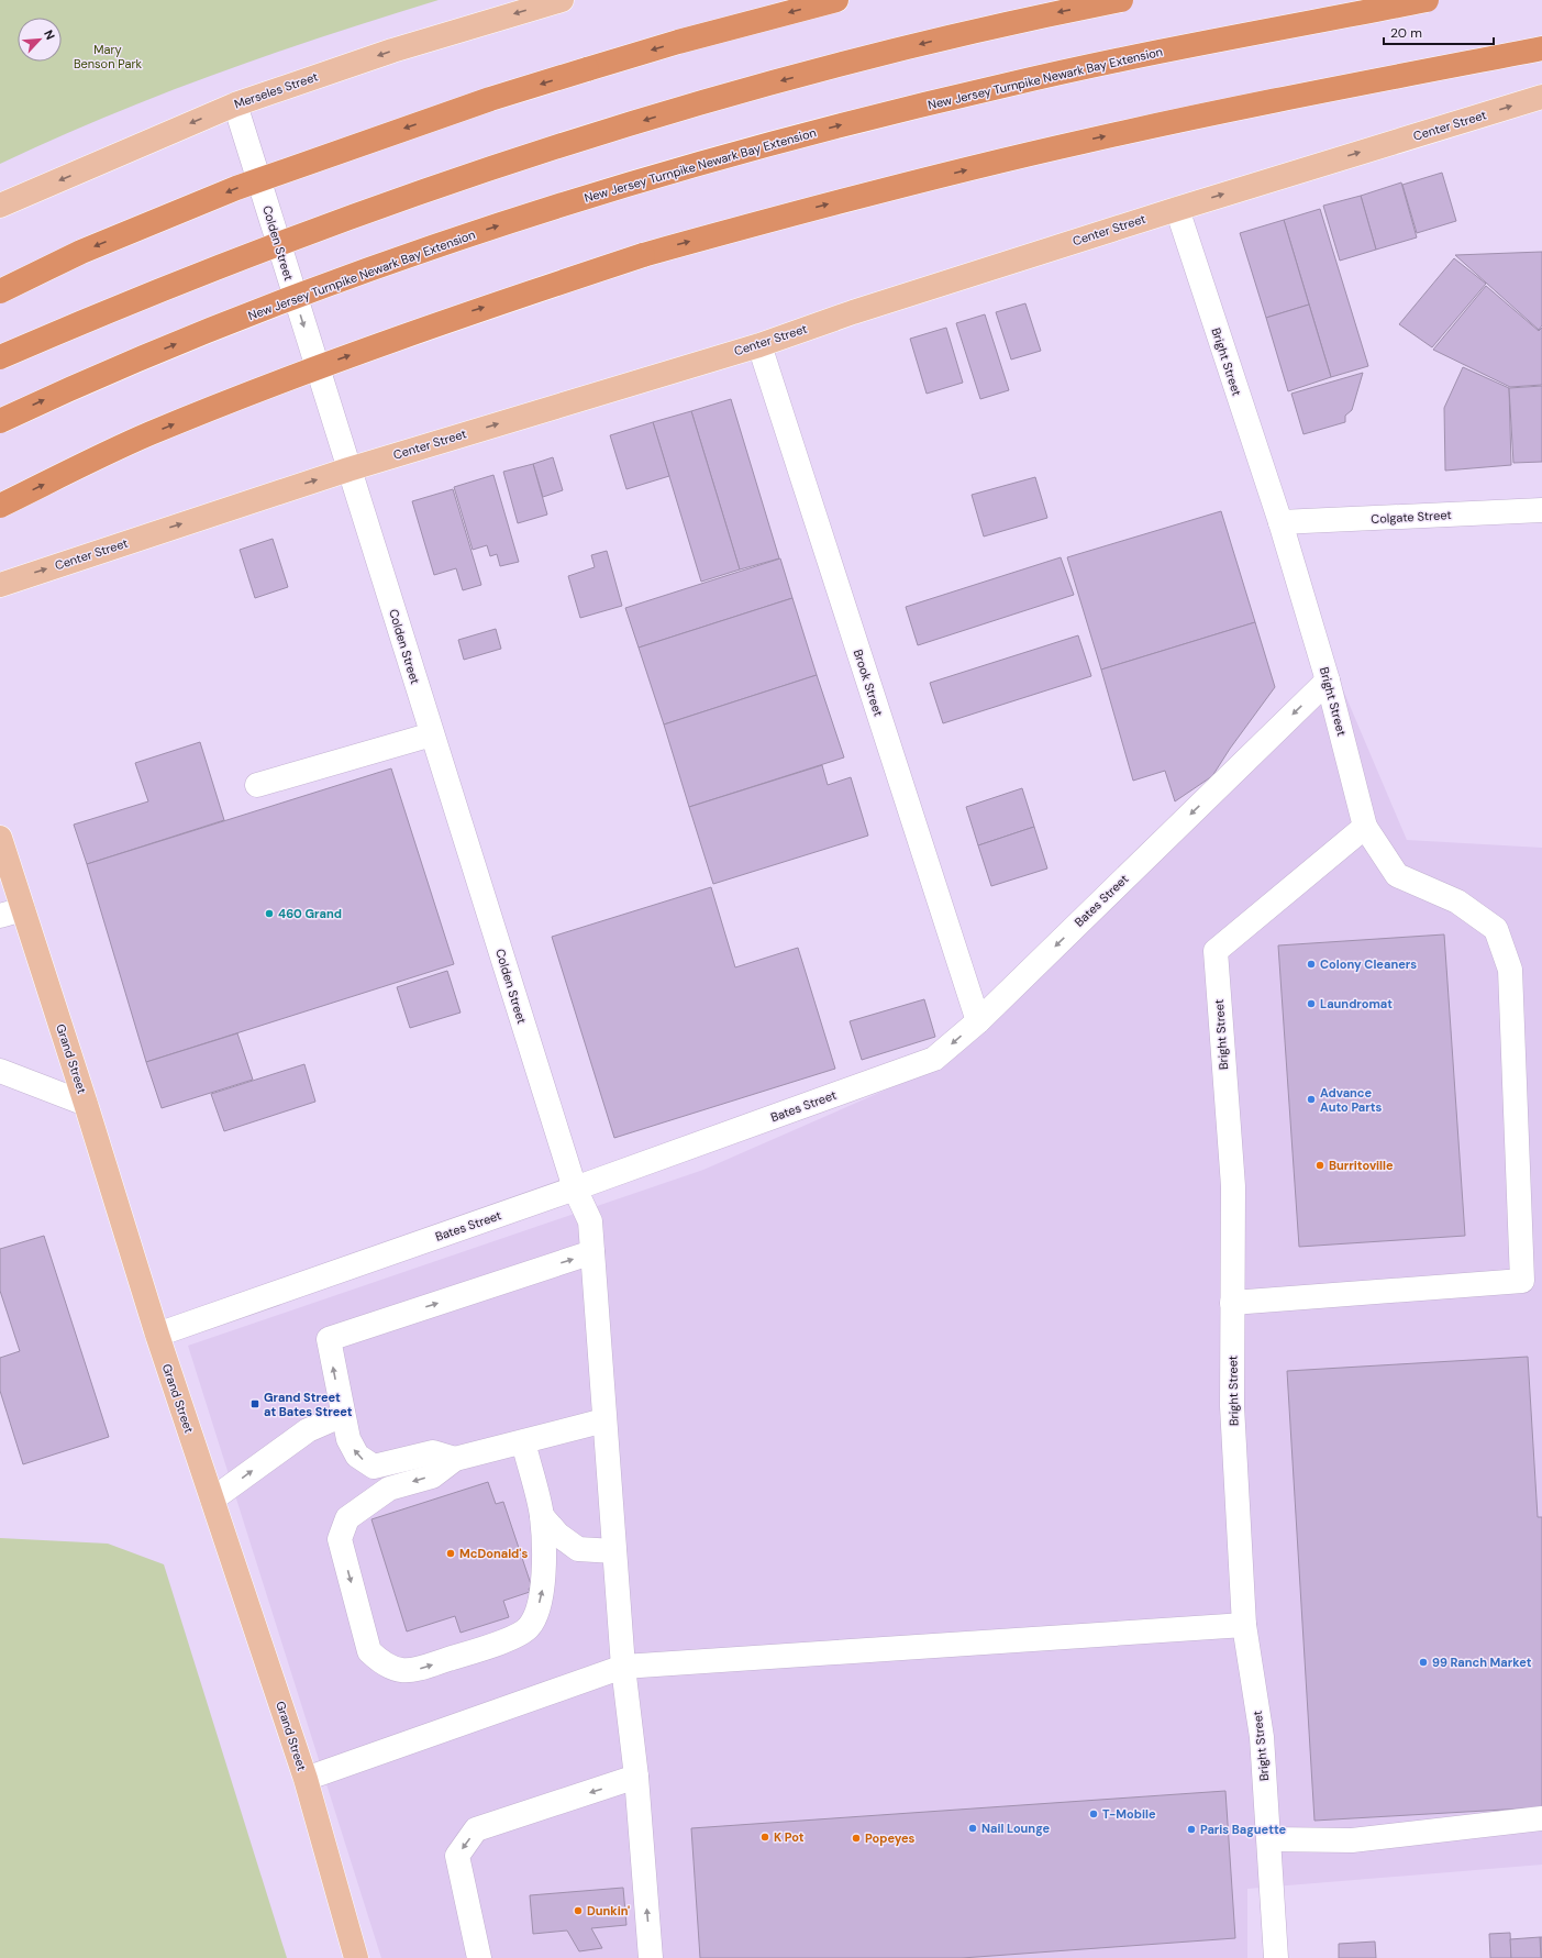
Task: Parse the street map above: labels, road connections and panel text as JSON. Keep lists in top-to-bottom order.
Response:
{
  "streets": {
    "highway": ["New Jersey Turnpike Newark Bay Extension"],
    "main road": ["Merseles Street", "Center Street", "Grand Street"],
    "street": [
      "Colden Street",
      "Bright Street",
      "Colgate Street",
      "Brook Street",
      "Bates Street"
    ]
  },
  "crossings": [
    ["Merseles Street", "Colden Street"],
    ["Center Street", "Colden Street"],
    ["Center Street", "Bright Street"],
    ["Center Street", "Brook Street"],
    ["Colden Street", "Bates Street"],
    ["Bright Street", "Colgate Street"],
    ["Bright Street", "Bates Street"],
    ["Brook Street", "Bates Street"],
    ["Bates Street", "Grand Street"]
  ],
  "one_way": ["Merseles Street", "Center Street", "Bates Street"],
  "parks": ["Mary Benson Park"],
  "places": {
    "other": [
      "460 Grand",
      "Colony Cleaners",
      "Laundromat",
      "Advance Auto Parts",
      "Burritoville",
      "McDonald's",
      "99 Ranch Market",
      "T-Mobile",
      "Nail Lounge",
      "Paris Baguette",
      "K Pot",
      "Popeyes",
      "Dunkin'"
    ],
    "transit": ["Grand Street at Bates Street"]
  },
  "scale_bar": "20 m",
  "north": "top right"
}
